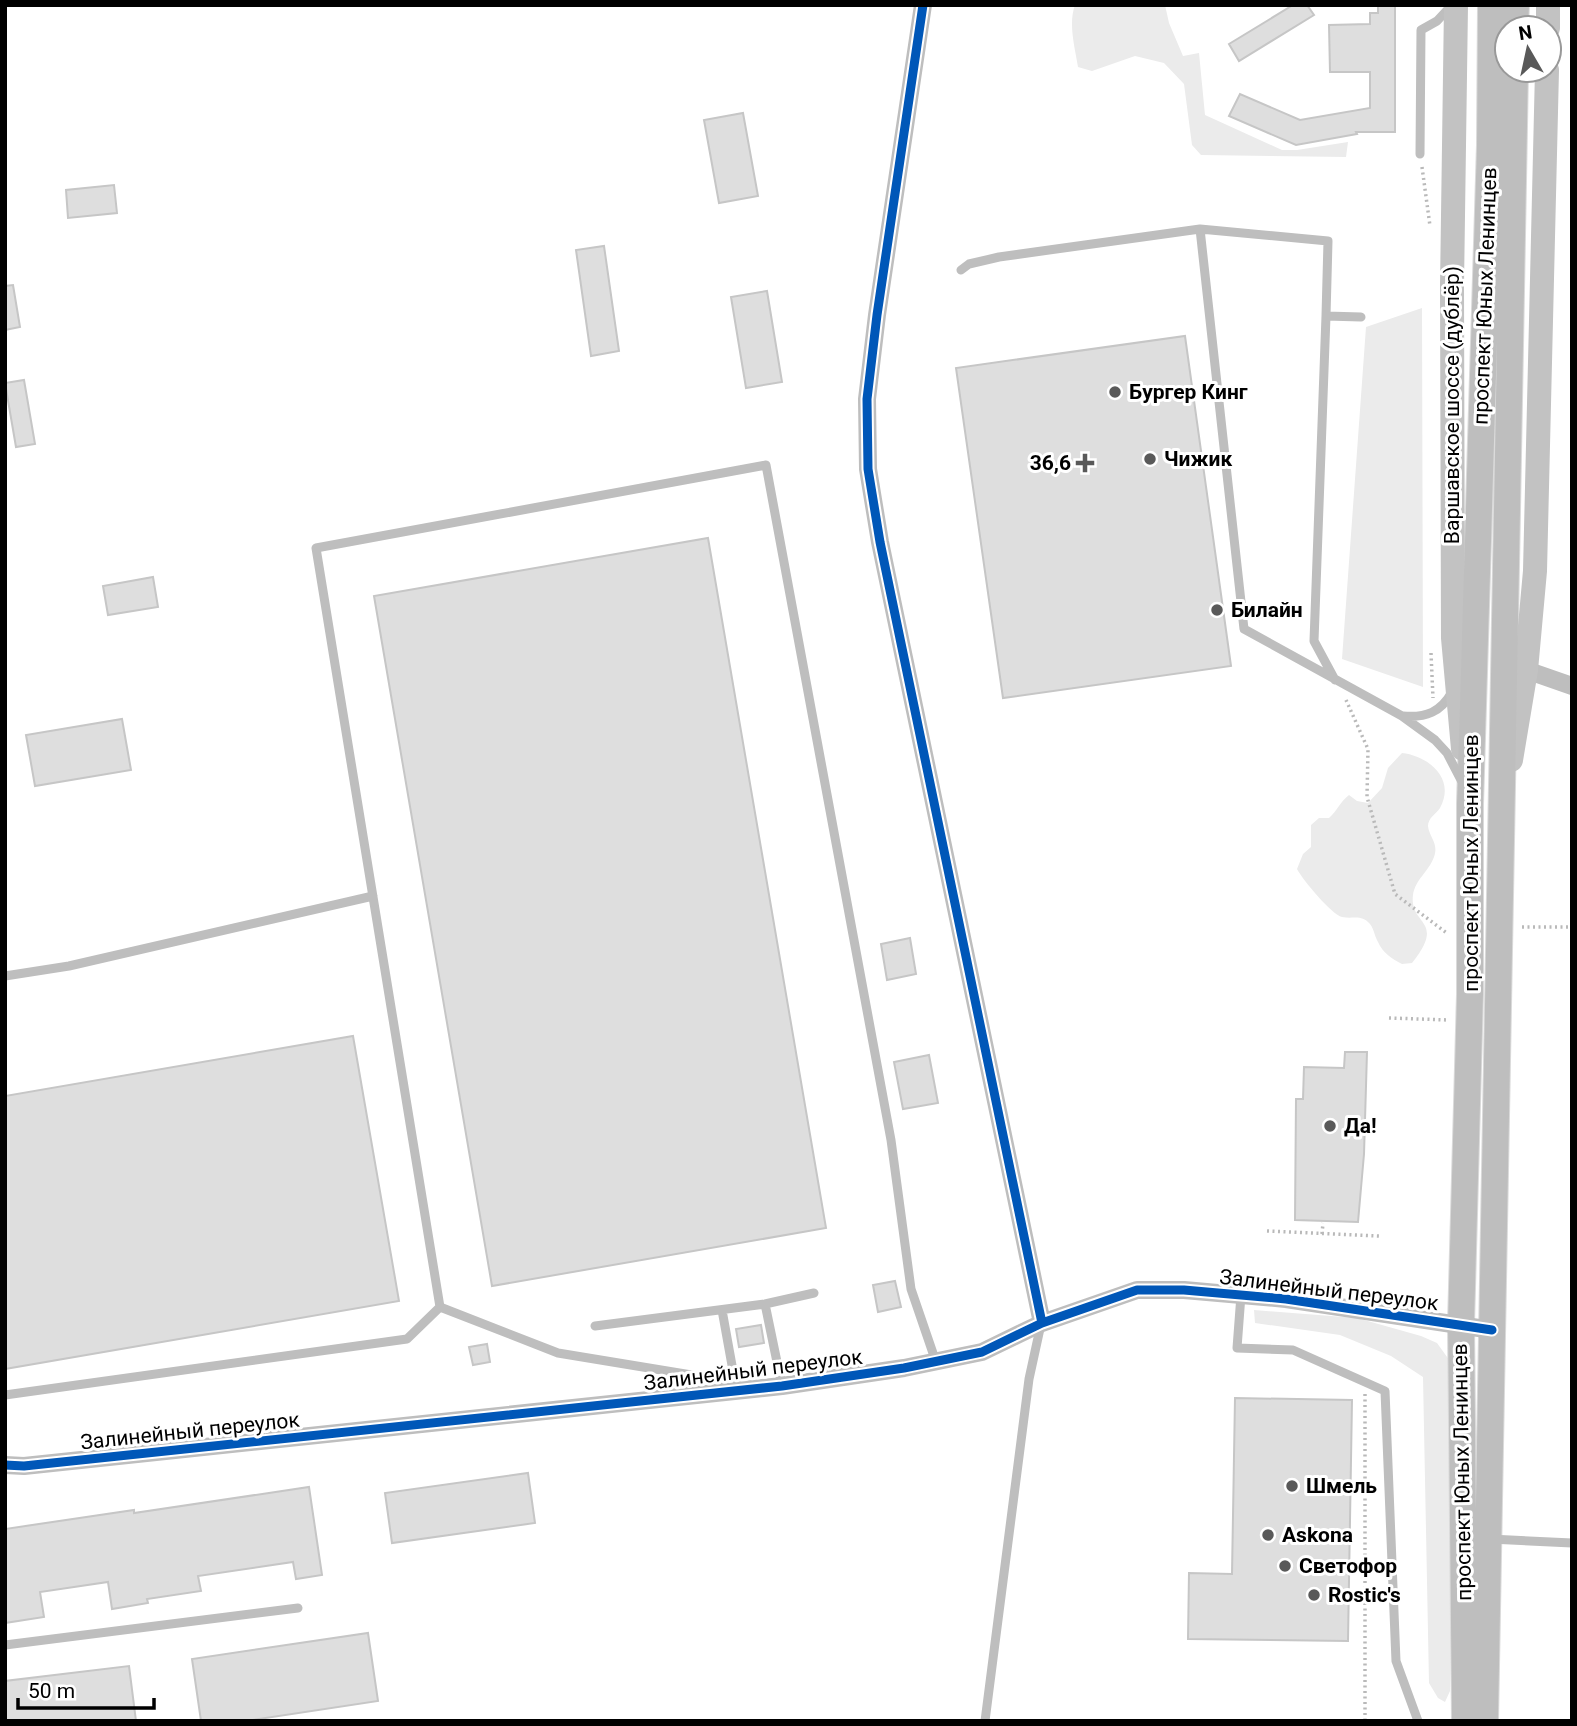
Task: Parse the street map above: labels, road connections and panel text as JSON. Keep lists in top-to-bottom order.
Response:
{
  "streets": {
    "main road": ["проспект Юных Ленинцев", "Варшавское шоссе (дублёр)"],
    "street": ["Залинейный переулок"]
  },
  "crossings": [
    ["проспект Юных Ленинцев", "Варшавское шоссе (дублёр)"],
    ["проспект Юных Ленинцев", "Залинейный переулок"]
  ],
  "places": {
    "other": [
      "Бургер Кинг",
      "Чижик",
      "Билайн",
      "Да!",
      "Шмель",
      "Askona",
      "Светофор",
      "Rostic's"
    ],
    "health": ["36,6"]
  },
  "scale_bar": "50 m",
  "north": "top"
}
